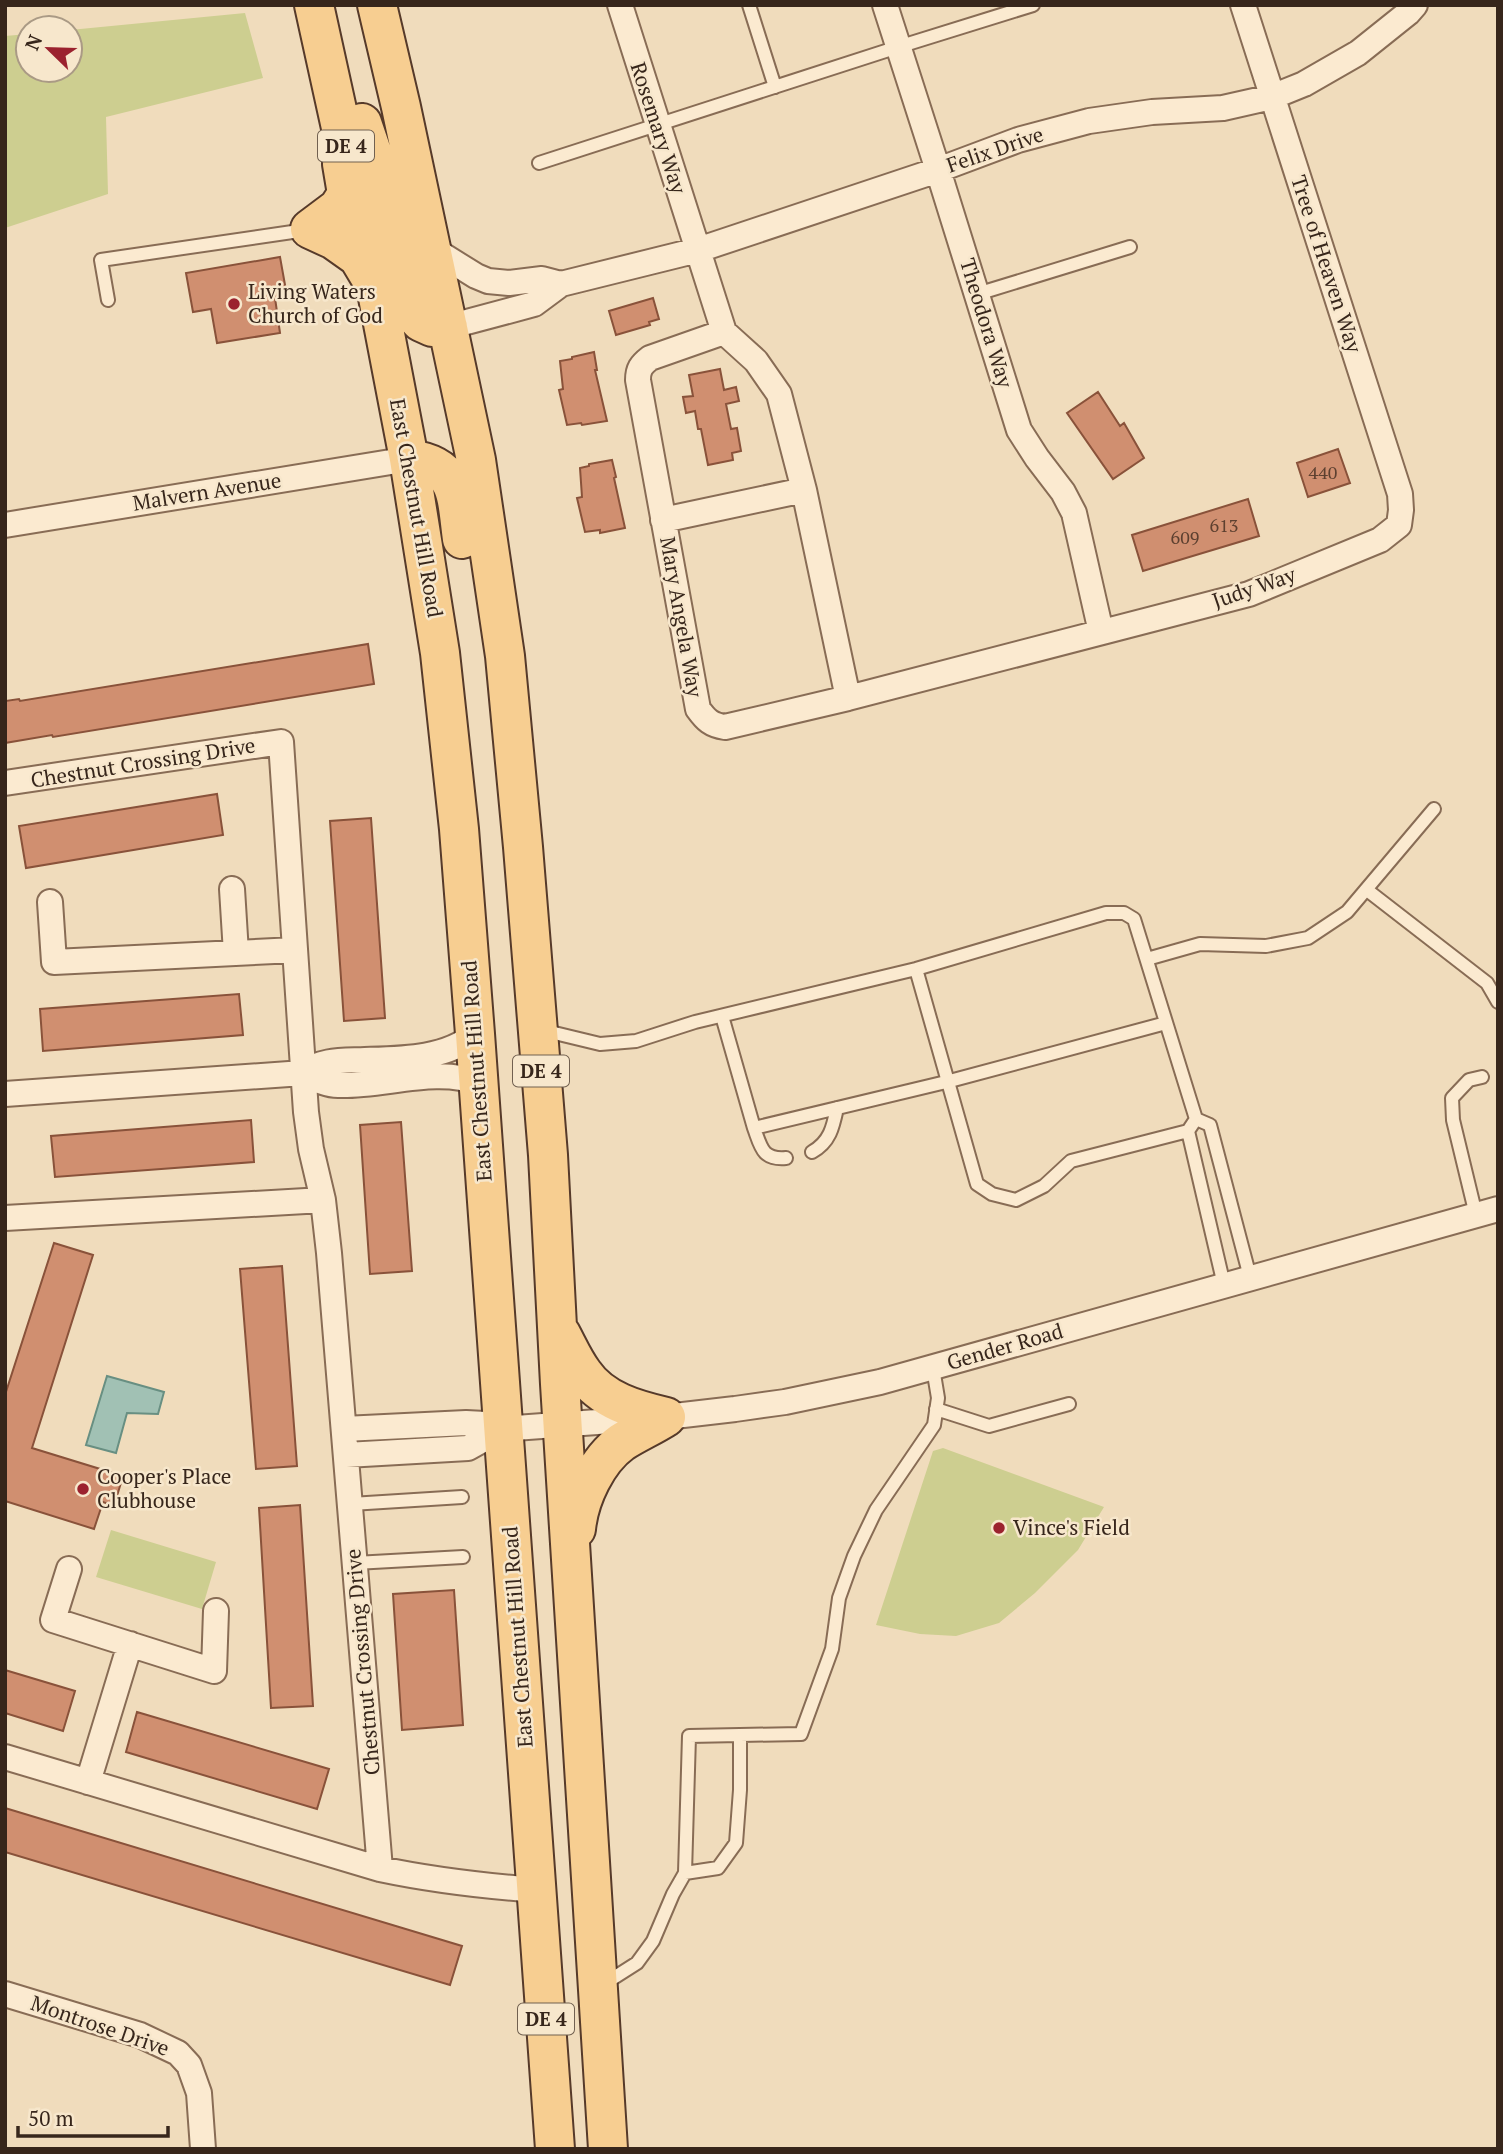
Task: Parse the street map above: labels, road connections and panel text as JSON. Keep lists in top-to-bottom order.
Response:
{
  "streets": {
    "main road": ["DE 4", "East Chestnut Hill Road"],
    "street": [
      "Rosemary Way",
      "Felix Drive",
      "Tree of Heaven Way",
      "Theodora Way",
      "Malvern Avenue",
      "Judy Way",
      "Mary Angela Way",
      "Chestnut Crossing Drive",
      "Gender Road",
      "Montrose Drive"
    ]
  },
  "crossings": [
    ["Rosemary Way", "Felix Drive"],
    ["DE 4", "Felix Drive"],
    ["DE 4", "Gender Road"],
    ["Felix Drive", "Tree of Heaven Way"],
    ["Felix Drive", "Theodora Way"],
    ["Tree of Heaven Way", "Judy Way"],
    ["Theodora Way", "Judy Way"],
    ["Theodora Way", "Mary Angela Way"],
    ["Malvern Avenue", "East Chestnut Hill Road"],
    ["East Chestnut Hill Road", "Gender Road"],
    ["Judy Way", "Mary Angela Way"]
  ],
  "places": ["Living Waters Church of God", "Cooper's Place Clubhouse", "Vince's Field"],
  "house_numbers": ["440", "613", "609"],
  "scale_bar": "50 m",
  "north": "top left"
}
